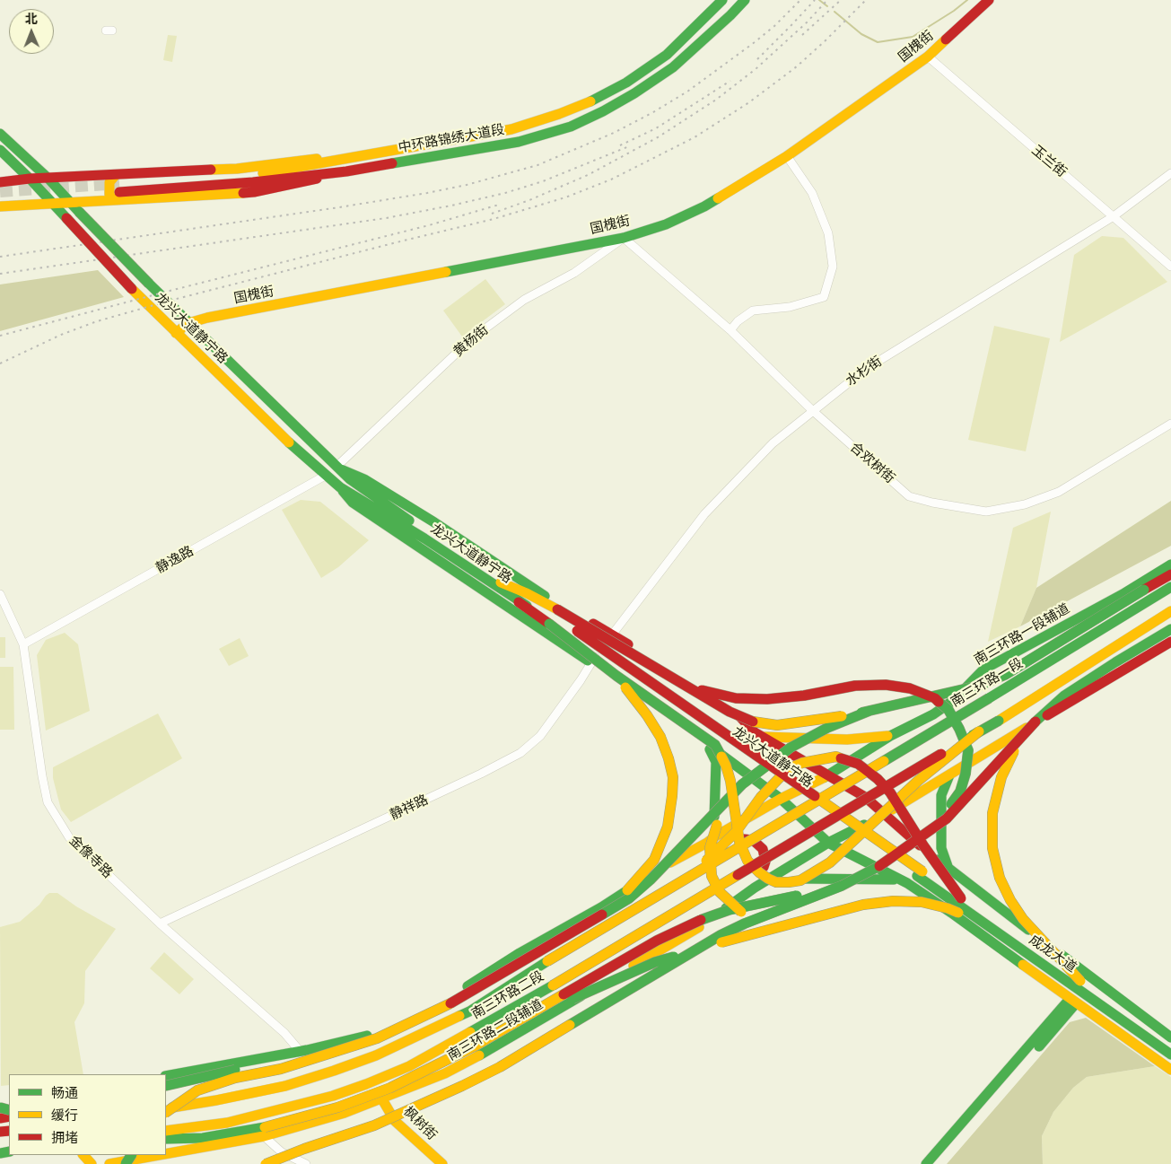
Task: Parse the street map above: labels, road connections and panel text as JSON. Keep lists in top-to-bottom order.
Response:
{
  "streets": {
    "main road": [
      "国槐街",
      "中环路锦绣大道段",
      "龙兴大道静宁路",
      "南三环路一段辅道",
      "南三环路一段",
      "成龙大道",
      "南三环路二段",
      "南三环路二段辅道",
      "枫树街"
    ],
    "street": [
      "玉兰街",
      "黄杨街",
      "水杉街",
      "合欢树街",
      "静逸路",
      "静祥路",
      "金像寺路"
    ]
  },
  "crossings": [
    ["国槐街", "玉兰街"],
    ["国槐街", "龙兴大道静宁路"],
    ["国槐街", "黄杨街"],
    ["国槐街", "合欢树街"],
    ["玉兰街", "水杉街"],
    ["龙兴大道静宁路", "黄杨街"],
    ["龙兴大道静宁路", "静逸路"],
    ["龙兴大道静宁路", "成龙大道"],
    ["黄杨街", "合欢树街"],
    ["水杉街", "合欢树街"],
    ["水杉街", "静祥路"],
    ["静逸路", "金像寺路"],
    ["南三环路一段", "南三环路二段"],
    ["静祥路", "金像寺路"],
    ["南三环路二段辅道", "枫树街"]
  ],
  "legend": ["畅通", "缓行", "拥堵"],
  "north": "top"
}
